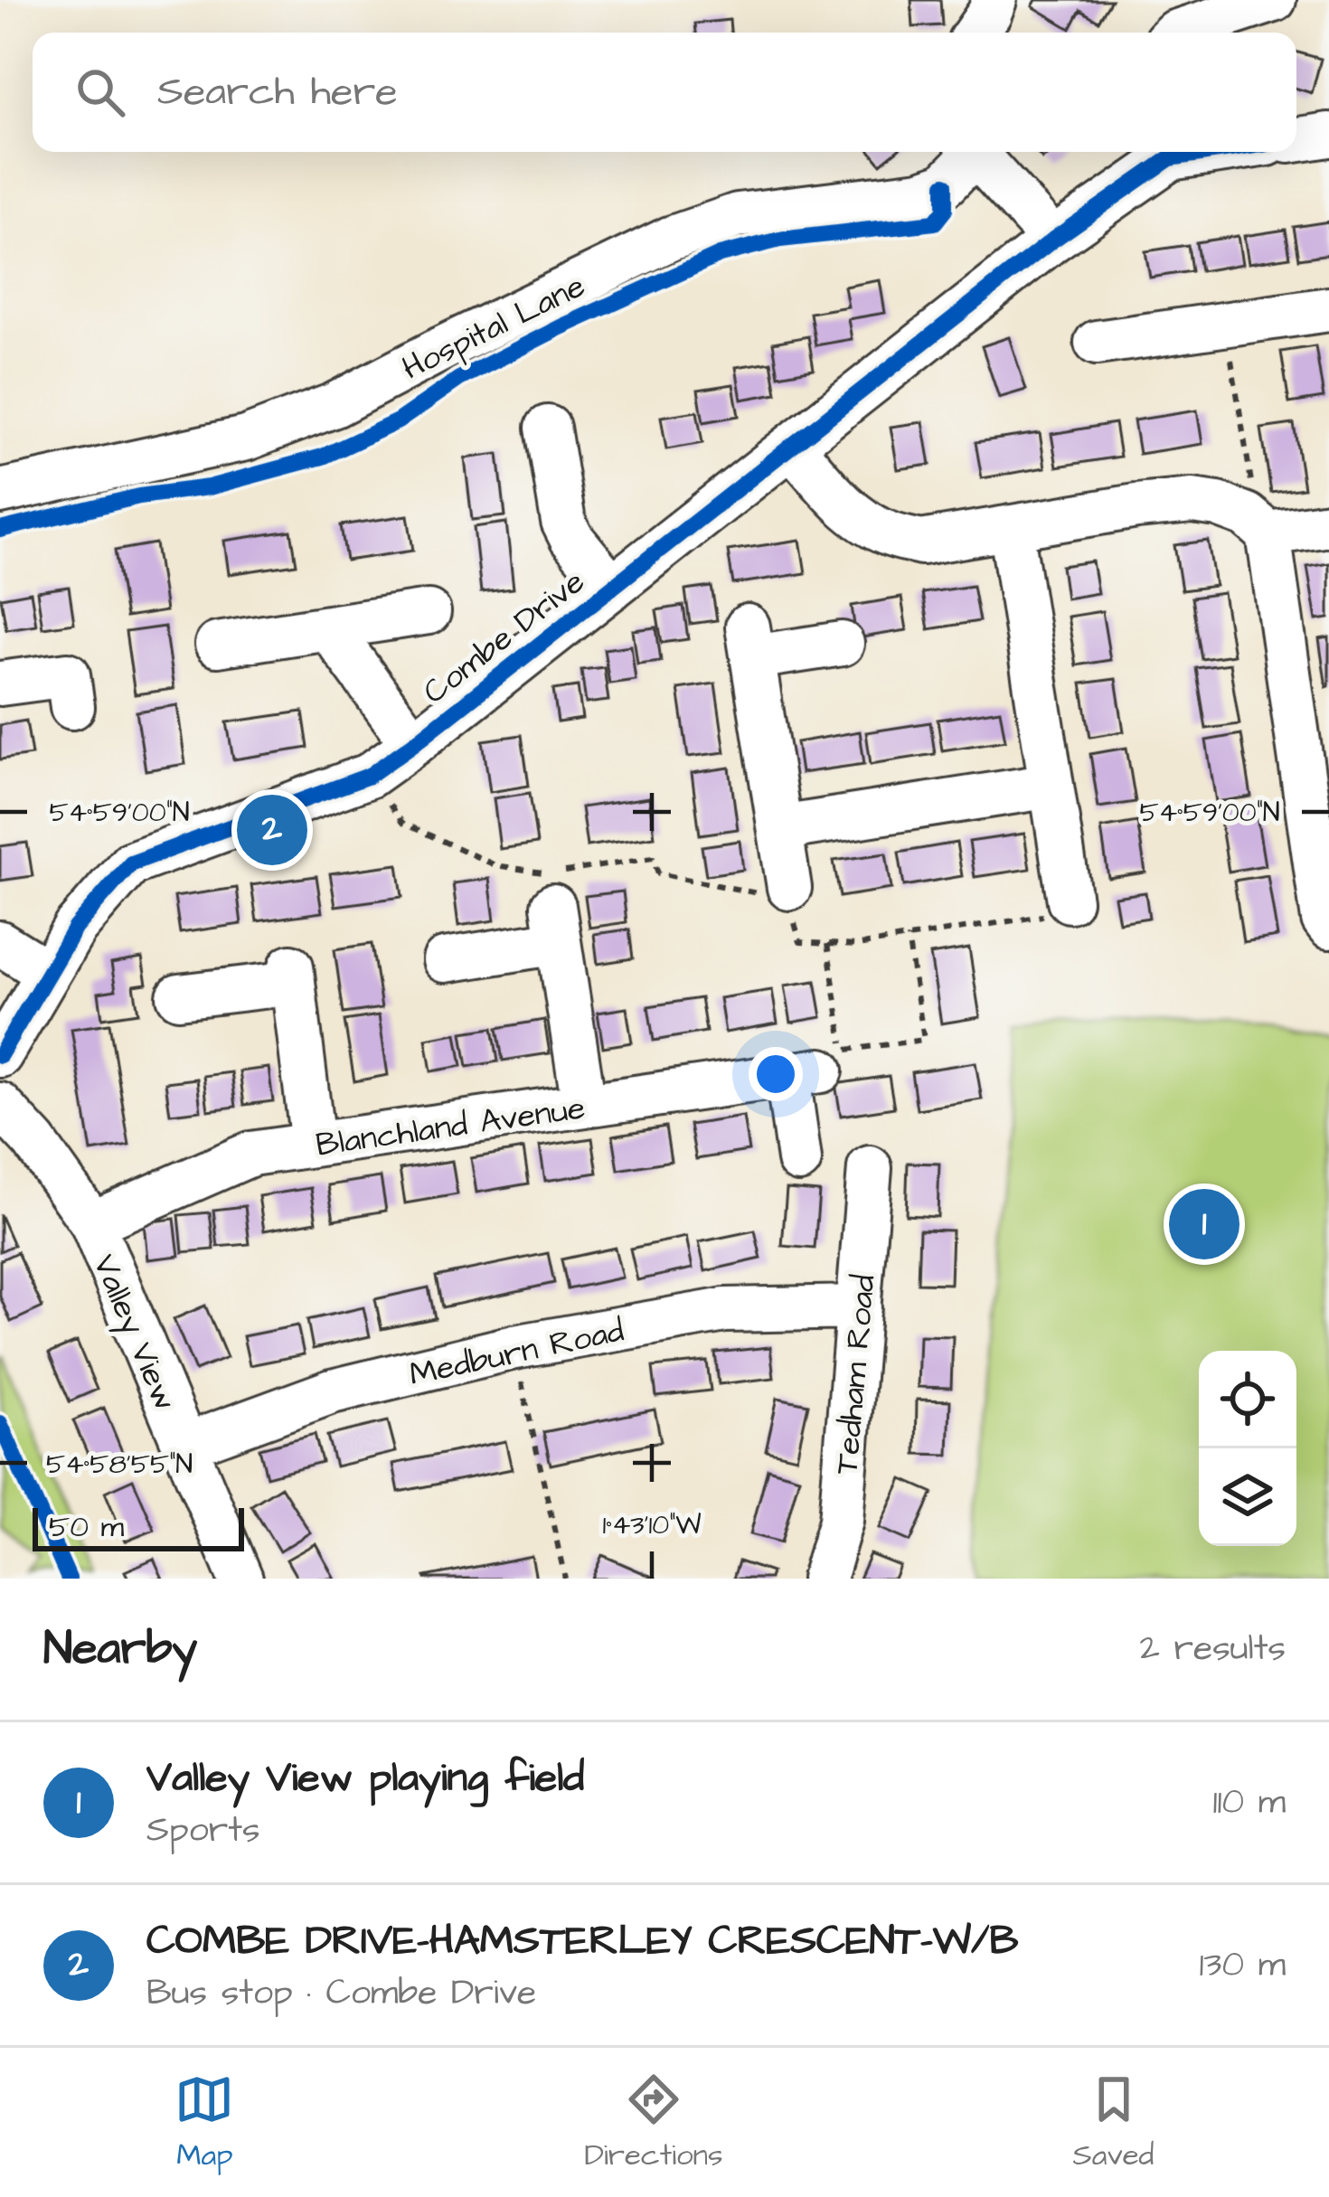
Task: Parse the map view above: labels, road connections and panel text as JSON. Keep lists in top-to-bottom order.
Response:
{
  "streets": {
    "street": [
      "Hospital Lane",
      "Combe Drive",
      "Blanchland Avenue",
      "Valley View",
      "Medburn Road",
      "Tedham Road"
    ]
  },
  "crossings": [
    ["Blanchland Avenue", "Valley View"],
    ["Valley View", "Medburn Road"],
    ["Medburn Road", "Tedham Road"]
  ],
  "scale_bar": "50 m",
  "page": {
    "search": "Search here",
    "pins": ["2", "1"],
    "scale": "50 m",
    "heading": ["Nearby", "2 results"],
    "list": [
      {
        "mark": "1",
        "name": "Valley View playing field",
        "note": "Sports",
        "value": "110 m"
      },
      {
        "mark": "2",
        "name": "COMBE DRIVE-HAMSTERLEY CRESCENT-W/B",
        "note": "Bus stop · Combe Drive",
        "value": "130 m"
      }
    ],
    "nav": ["Map", "Directions", "Saved"]
  },
  "coordinates": ["54°59'00\"N", "54°58'55\"N", "1°43'10\"W"]
}
